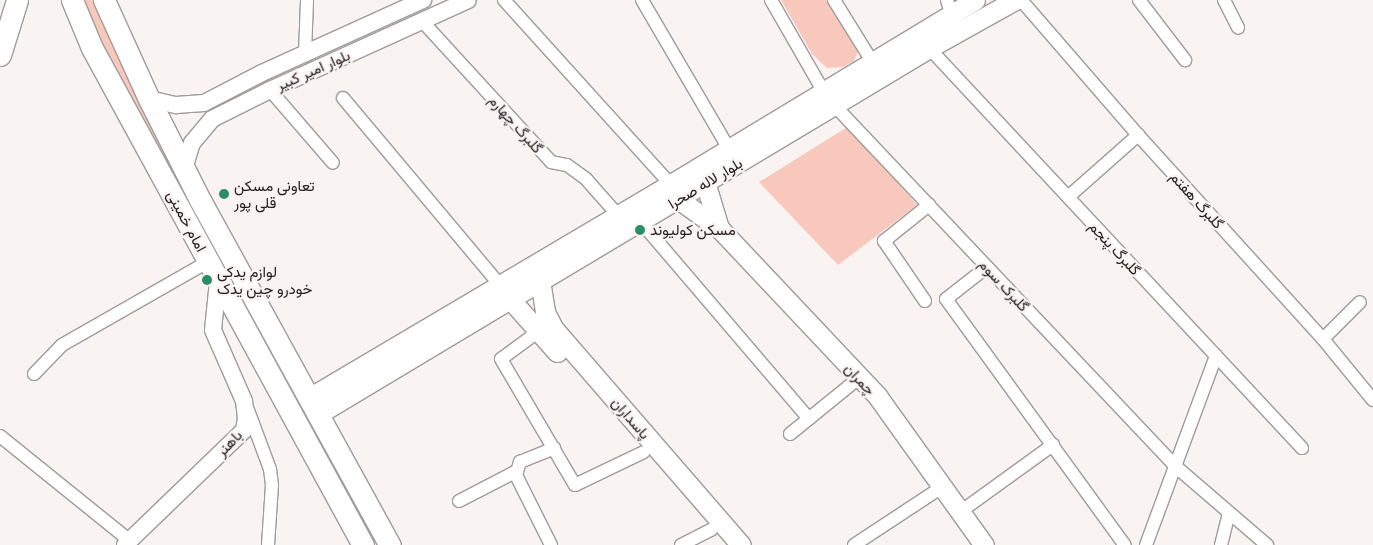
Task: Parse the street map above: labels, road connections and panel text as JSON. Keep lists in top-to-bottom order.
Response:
{
  "streets": {
    "highway": ["امام خمینی"],
    "main road": ["بلوار لاله صحرا", "چمران", "پاسداران"],
    "street": [
      "بلوار امیر کبیر",
      "گلبرگ چهارم",
      "گلبرگ هفتم",
      "گلبرگ پنجم",
      "گلبرک سوم",
      "باهنر"
    ]
  },
  "crossings": [
    ["بلوار امیر کبیر", "گلبرگ چهارم"],
    ["بلوار امیر کبیر", "امام خمینی"],
    ["گلبرگ چهارم", "بلوار لاله صحرا"],
    ["بلوار لاله صحرا", "امام خمینی"],
    ["بلوار لاله صحرا", "گلبرگ پنجم"],
    ["بلوار لاله صحرا", "گلبرک سوم"],
    ["بلوار لاله صحرا", "چمران"],
    ["بلوار لاله صحرا", "پاسداران"],
    ["امام خمینی", "باهنر"]
  ],
  "places": ["تعاونی مسکن قلی پور", "مسکن کولیوند", "لوازم یدکی خودرو چین یدک"]
}
